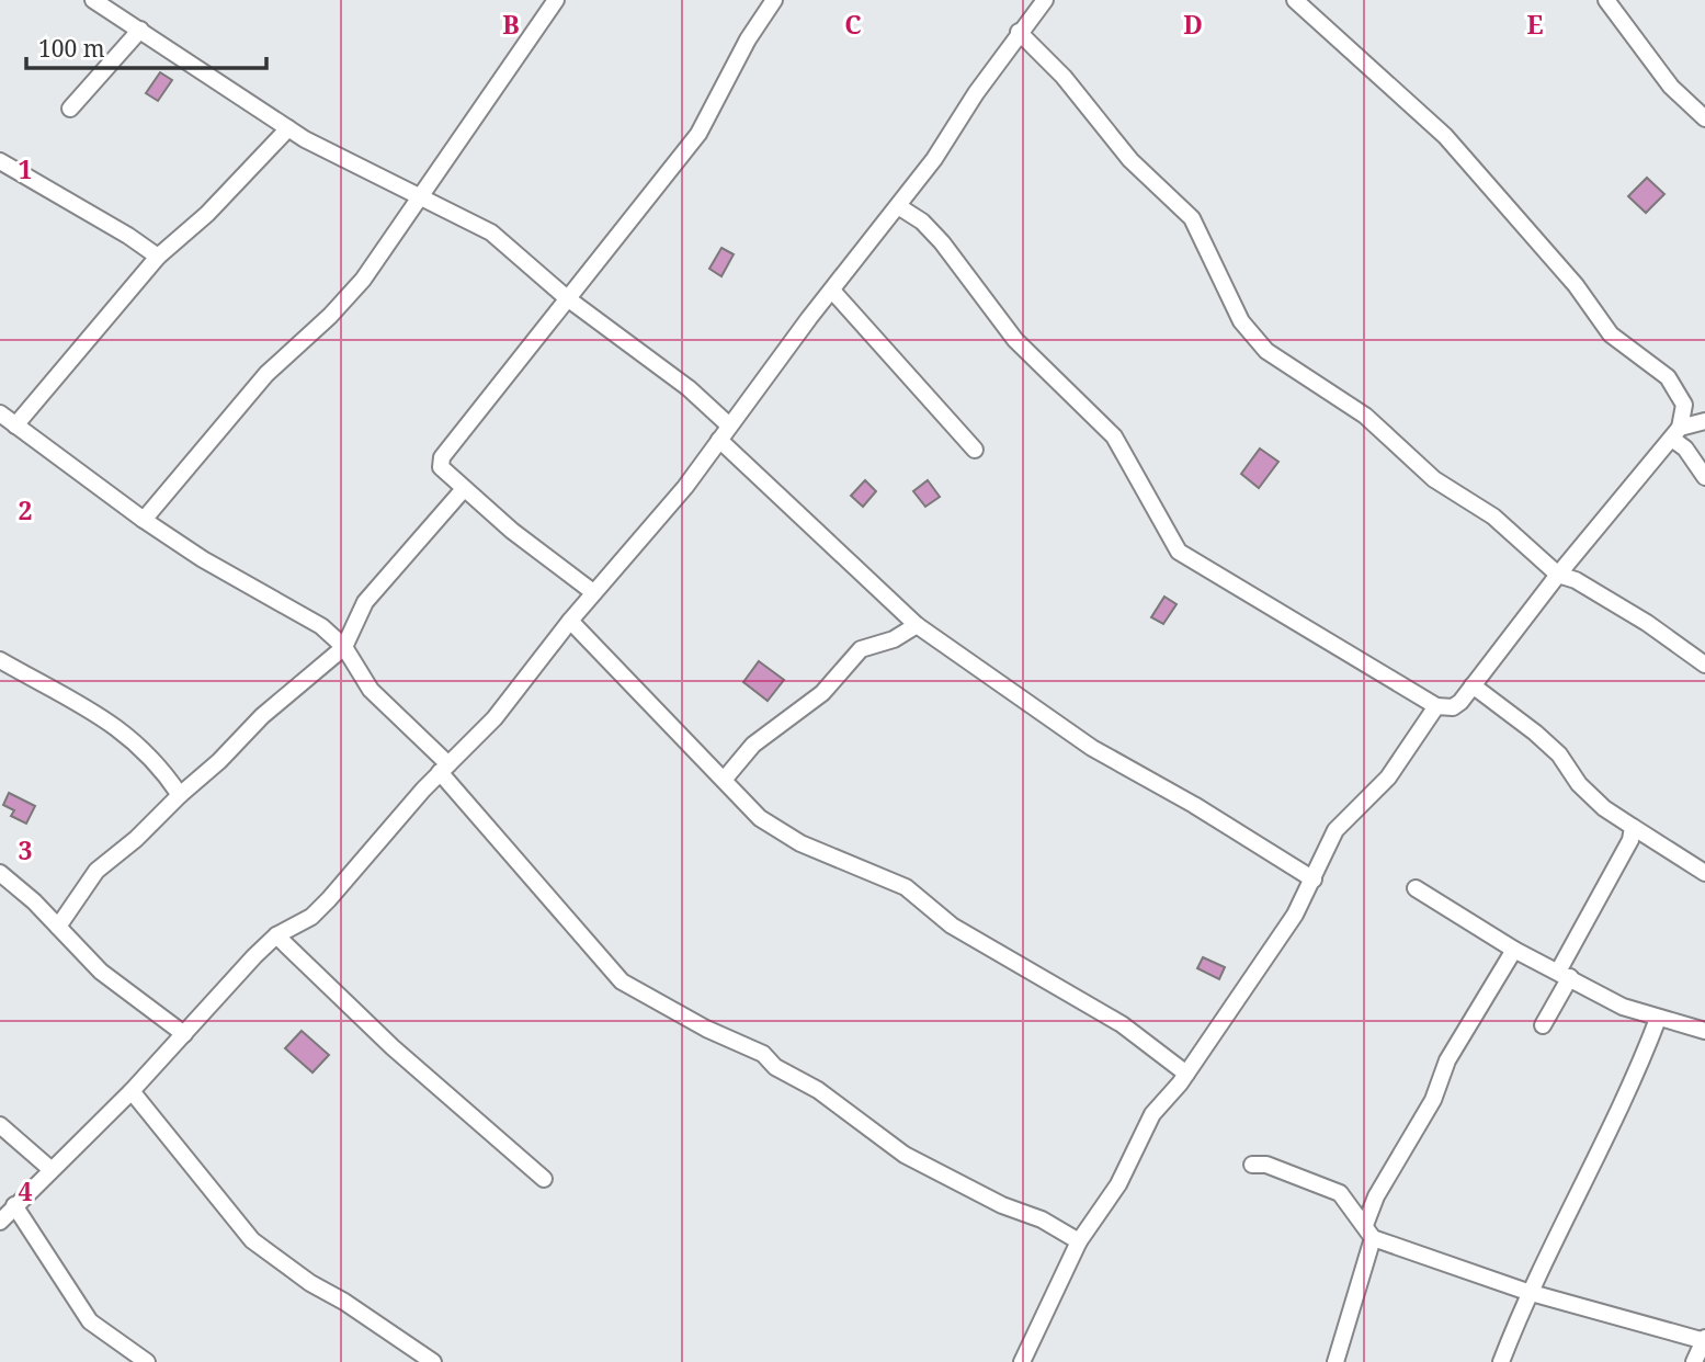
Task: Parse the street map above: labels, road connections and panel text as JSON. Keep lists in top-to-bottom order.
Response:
{
  "scale_bar": "100 m",
  "grid": {
    "columns": [
      "B",
      "C",
      "D",
      "E"
    ],
    "rows": [
      "1",
      "2",
      "3",
      "4"
    ]
  }
}
